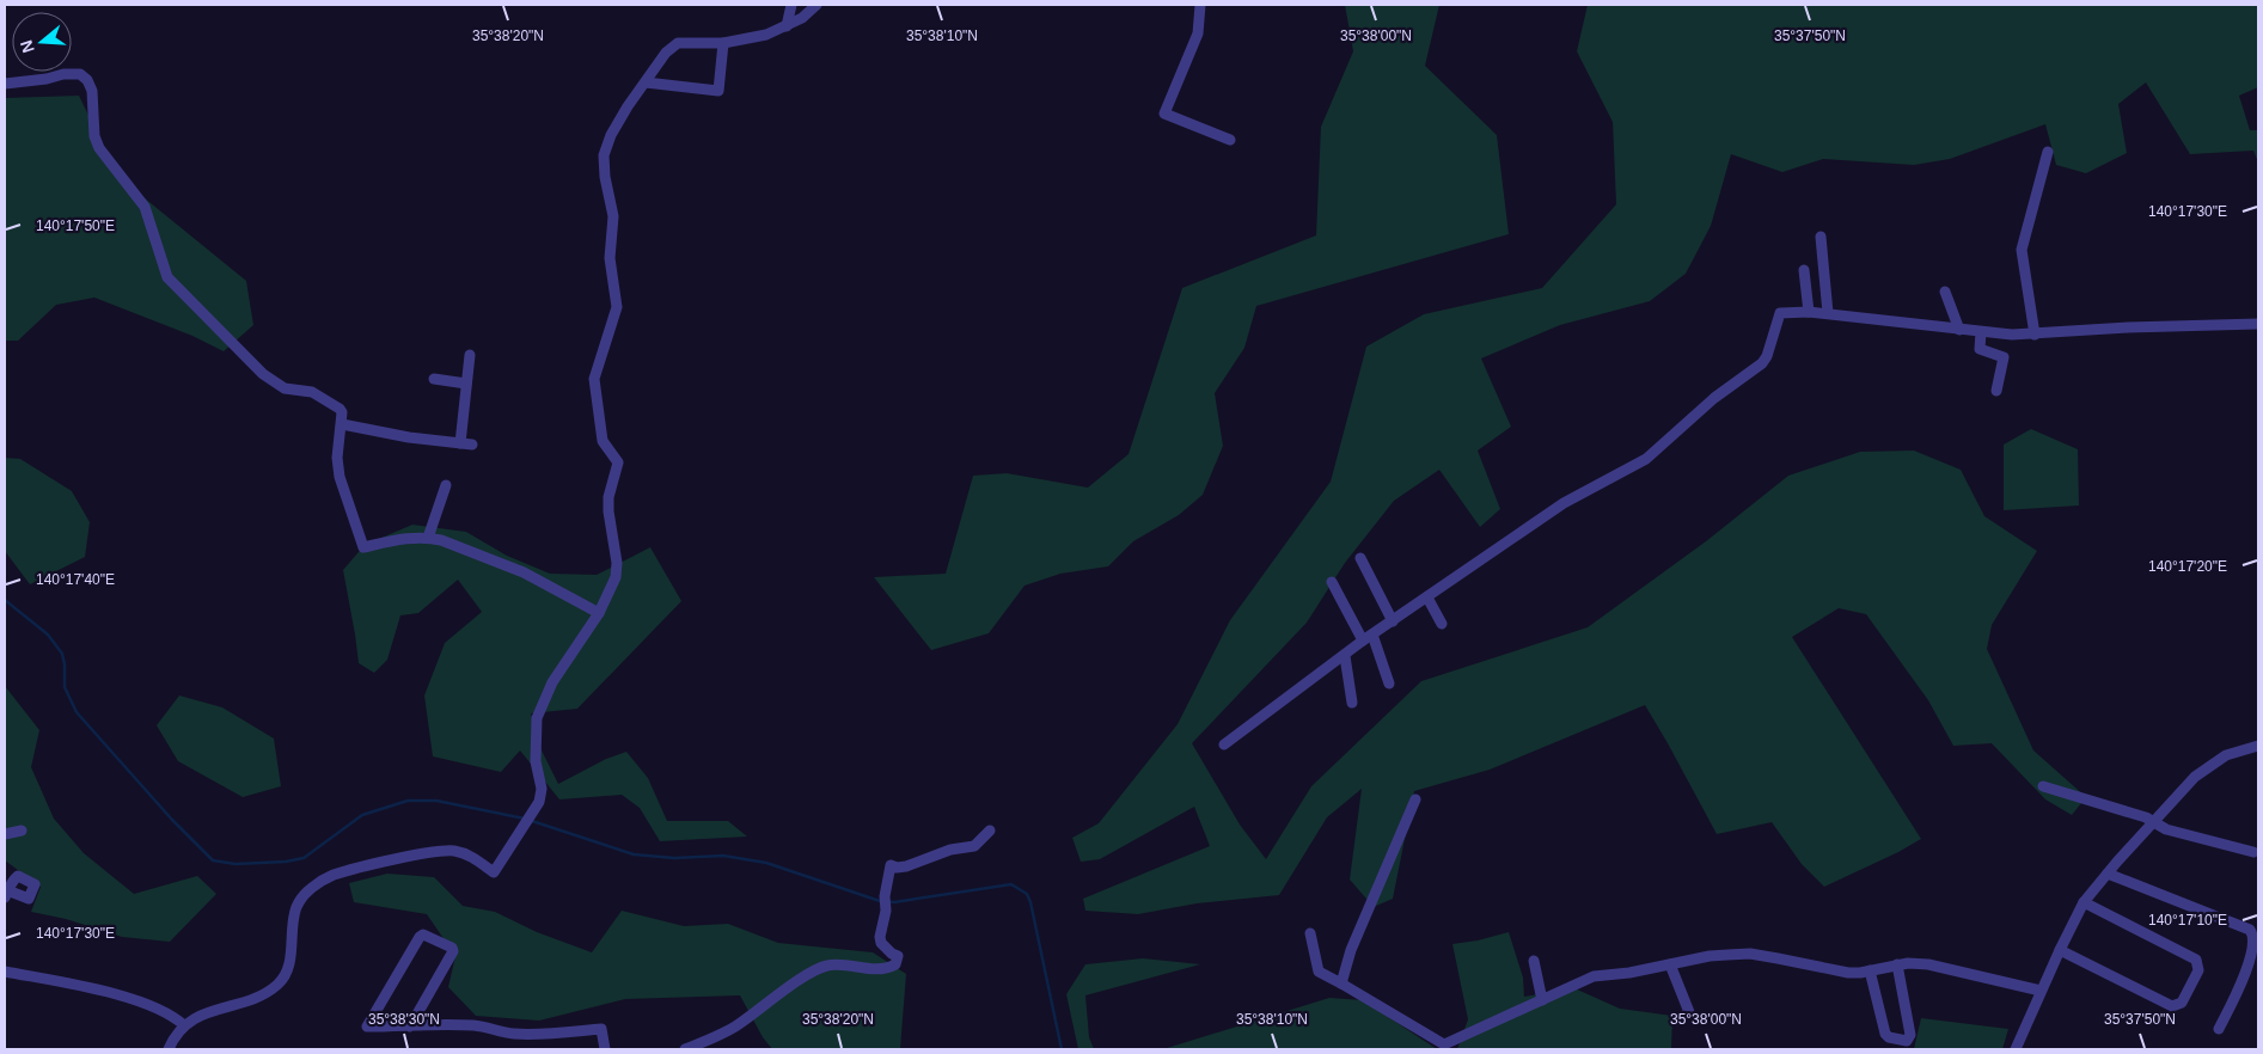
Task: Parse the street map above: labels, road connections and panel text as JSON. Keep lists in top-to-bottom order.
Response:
{
  "north": "left",
  "coordinates": [
    "35°38'20\"N",
    "35°38'10\"N",
    "35°38'00\"N",
    "35°37'50\"N",
    "140°17'30\"E",
    "140°17'50\"E",
    "140°17'20\"E",
    "140°17'40\"E",
    "140°17'10\"E",
    "35°38'30\"N"
  ]
}
